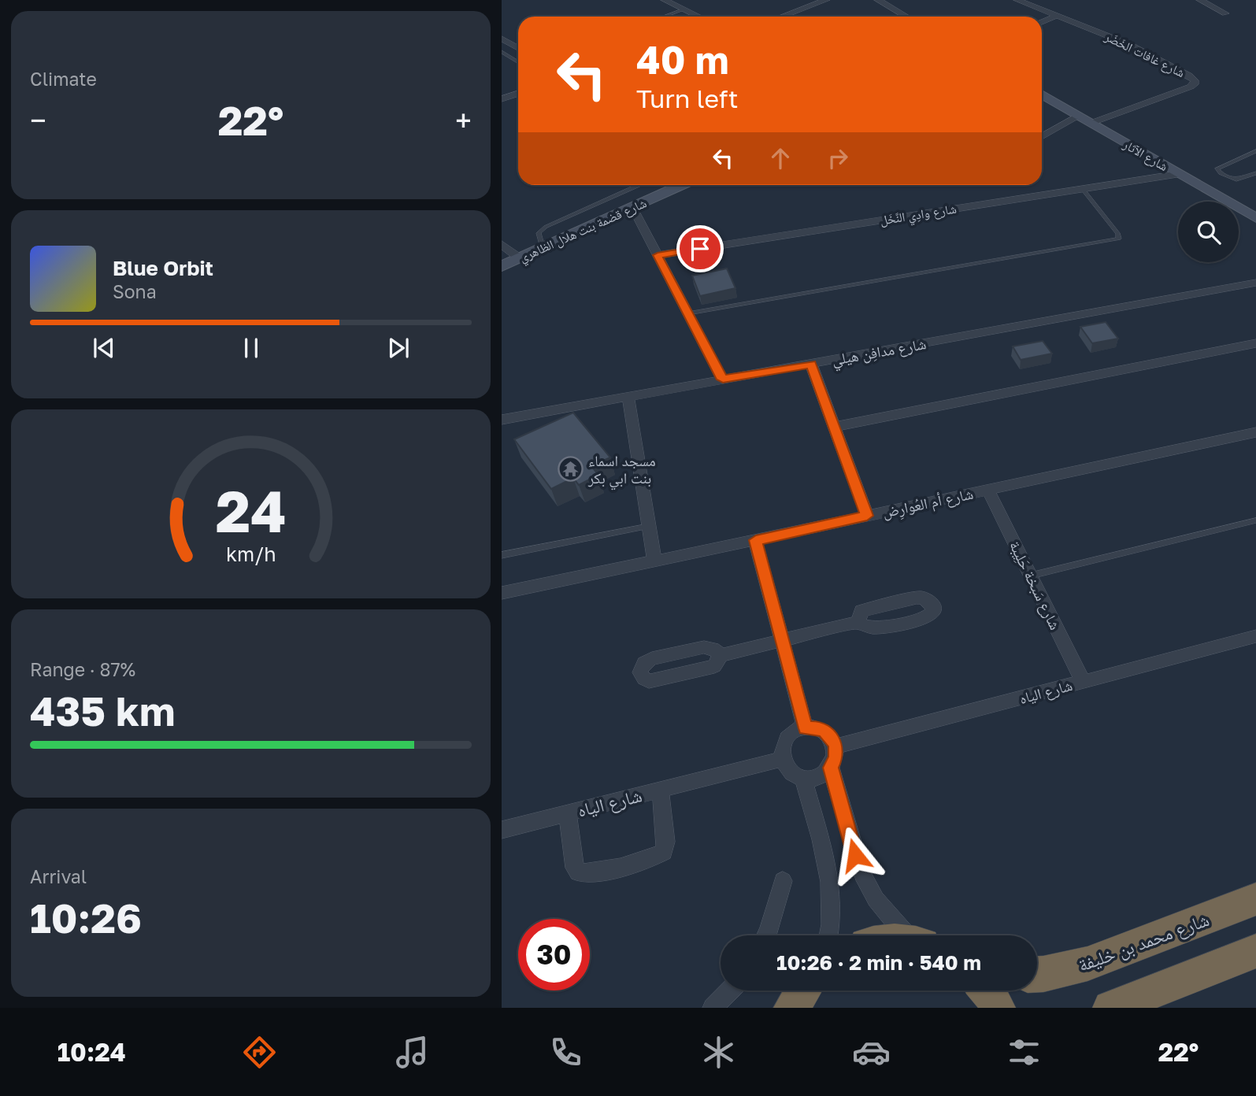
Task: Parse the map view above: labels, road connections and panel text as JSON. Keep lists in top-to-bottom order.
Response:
{
  "streets": {
    "highway": ["شارع محمد بن خليفة"],
    "street": [
      "شارع غافات الخَضَر",
      "شارع الآثار",
      "شارع وادِي النَّخَل",
      "شارع قضمة بنت هلال الظاهري",
      "شارع مدافِن هيلي",
      "شارع أم العُوارِض",
      "شارع سَبخة حَلِيبة",
      "شارع الياه"
    ]
  },
  "crossings": [
    ["شارع غافات الخَضَر", "شارع الآثار"],
    ["شارع الآثار", "شارع وادِي النَّخَل"],
    ["شارع أم العُوارِض", "شارع سَبخة حَلِيبة"],
    ["شارع سَبخة حَلِيبة", "شارع الياه"]
  ],
  "places": {
    "temple": ["مسجد اسماء بنت ابي بكر"]
  },
  "page": {
    "tile": [
      "Climate",
      ["Range · 87%", "435 km"],
      ["Arrival", "10:26"]
    ],
    "turn": ["40 m", "Turn left"],
    "heat": ["−", "22°", "+"],
    "song": ["Blue Orbit", "Sona"],
    "limit": "30",
    "trip": "10:26 · 2 min · 540 m",
    "tabs": ["10:24", "22°"],
    "gauge": ["24", "km/h"]
  }
}
